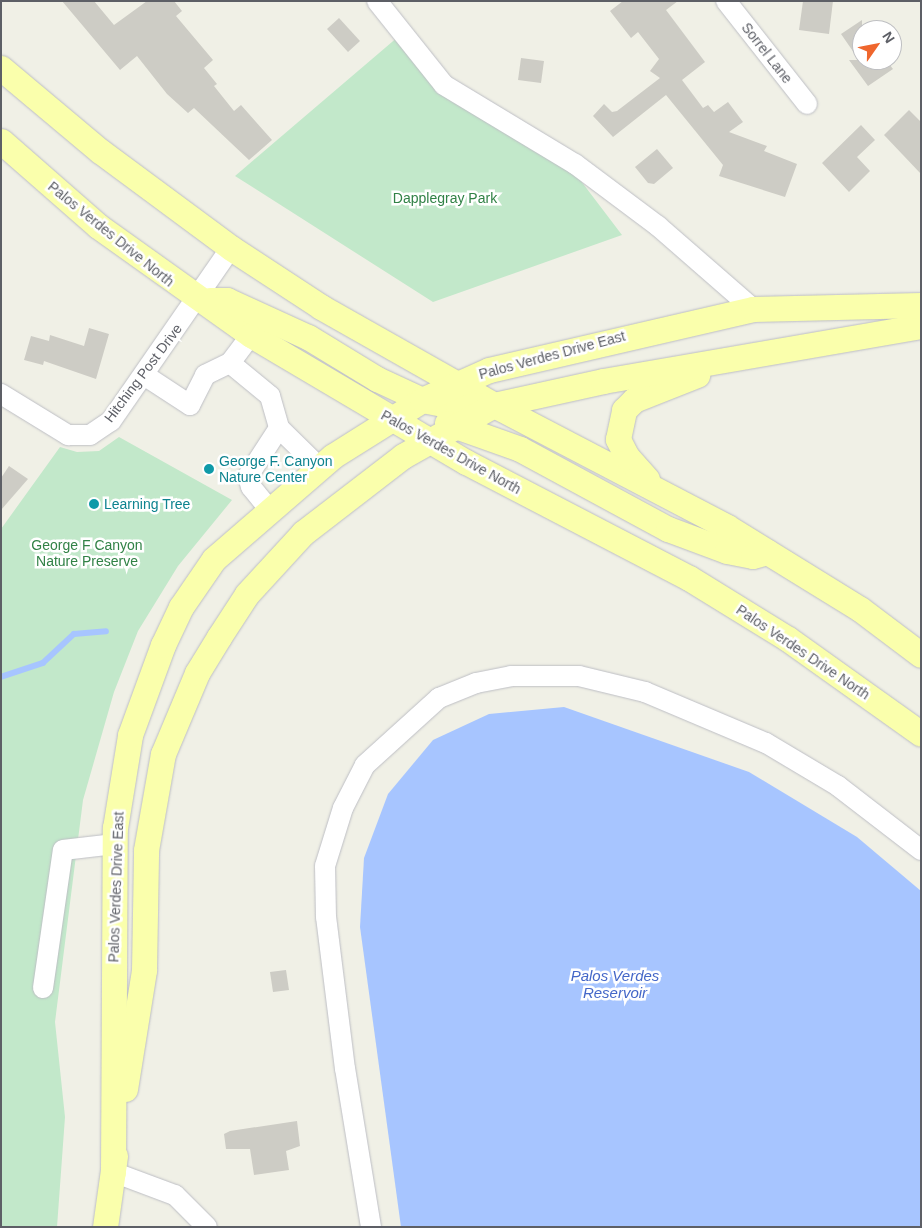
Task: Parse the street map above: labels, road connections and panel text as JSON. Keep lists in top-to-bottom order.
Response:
{
  "streets": {
    "main road": ["Palos Verdes Drive North", "Palos Verdes Drive East"],
    "street": ["Sorrel Lane", "Hitching Post Drive"]
  },
  "crossings": [
    ["Palos Verdes Drive North", "Palos Verdes Drive East"],
    ["Palos Verdes Drive North", "Hitching Post Drive"]
  ],
  "water": ["Palos Verdes Reservoir"],
  "parks": ["Dapplegray Park", "George F Canyon Nature Preserve"],
  "places": ["George F. Canyon Nature Center", "Learning Tree"],
  "north": "top right"
}
